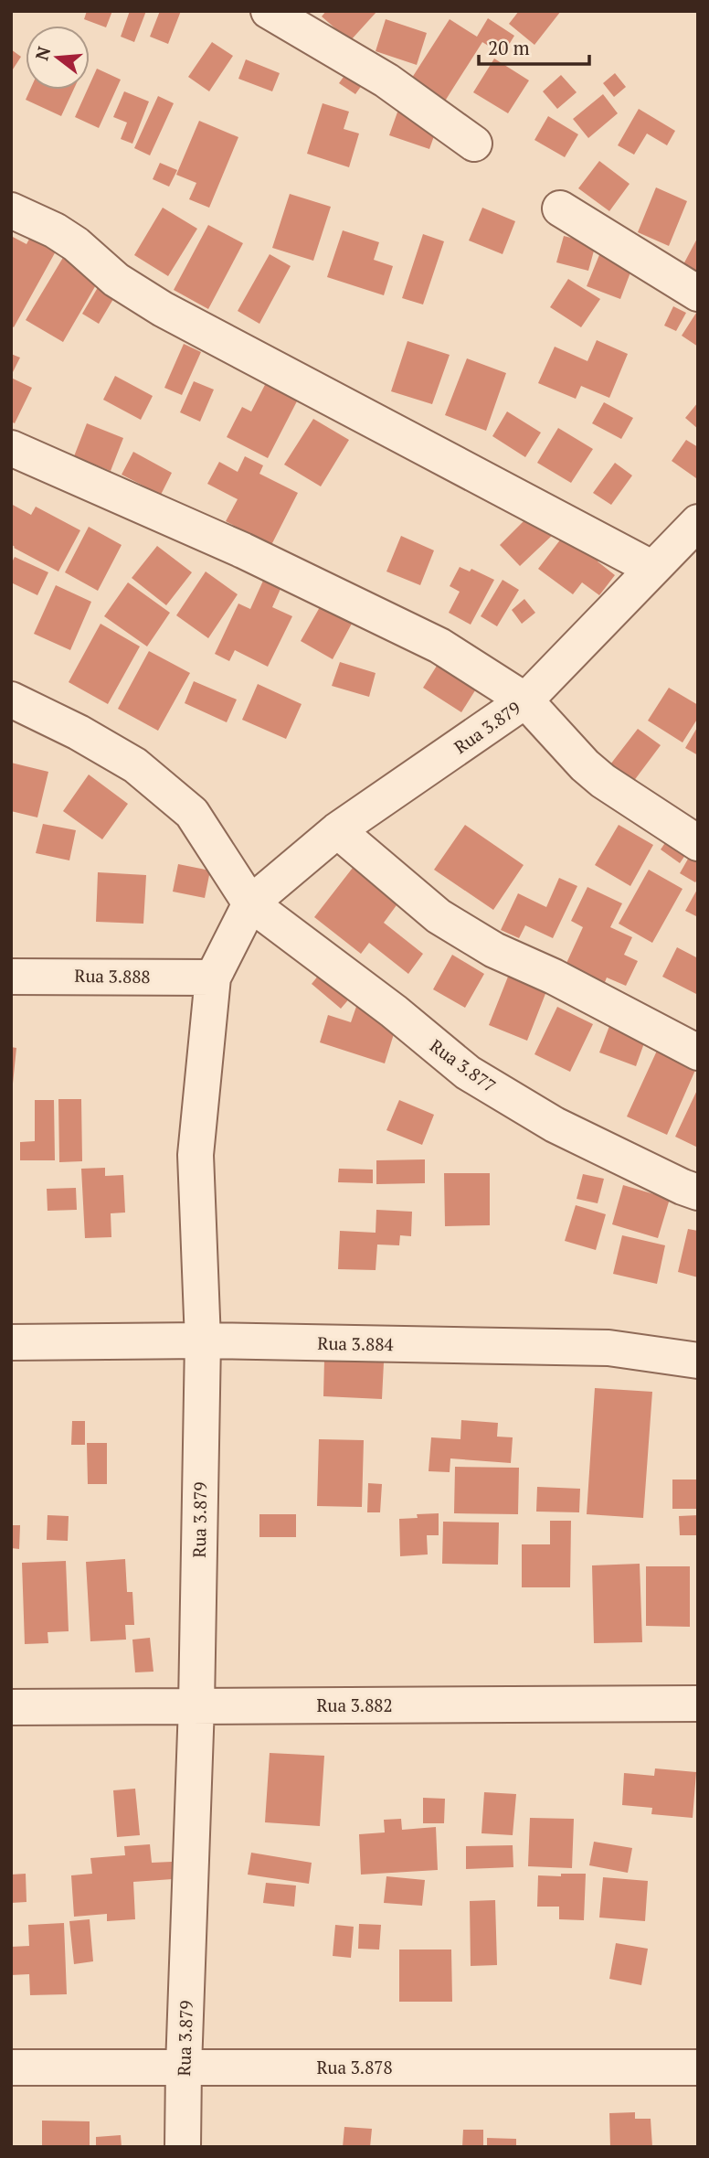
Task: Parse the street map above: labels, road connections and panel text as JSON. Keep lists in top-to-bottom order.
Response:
{
  "streets": {
    "street": [
      "Rua 3.879",
      "Rua 3.888",
      "Rua 3.877",
      "Rua 3.884",
      "Rua 3.882",
      "Rua 3.878"
    ]
  },
  "crossings": [
    ["Rua 3.879", "Rua 3.888"],
    ["Rua 3.879", "Rua 3.877"],
    ["Rua 3.879", "Rua 3.884"],
    ["Rua 3.879", "Rua 3.882"],
    ["Rua 3.879", "Rua 3.878"]
  ],
  "scale_bar": "20 m",
  "north": "left"
}
